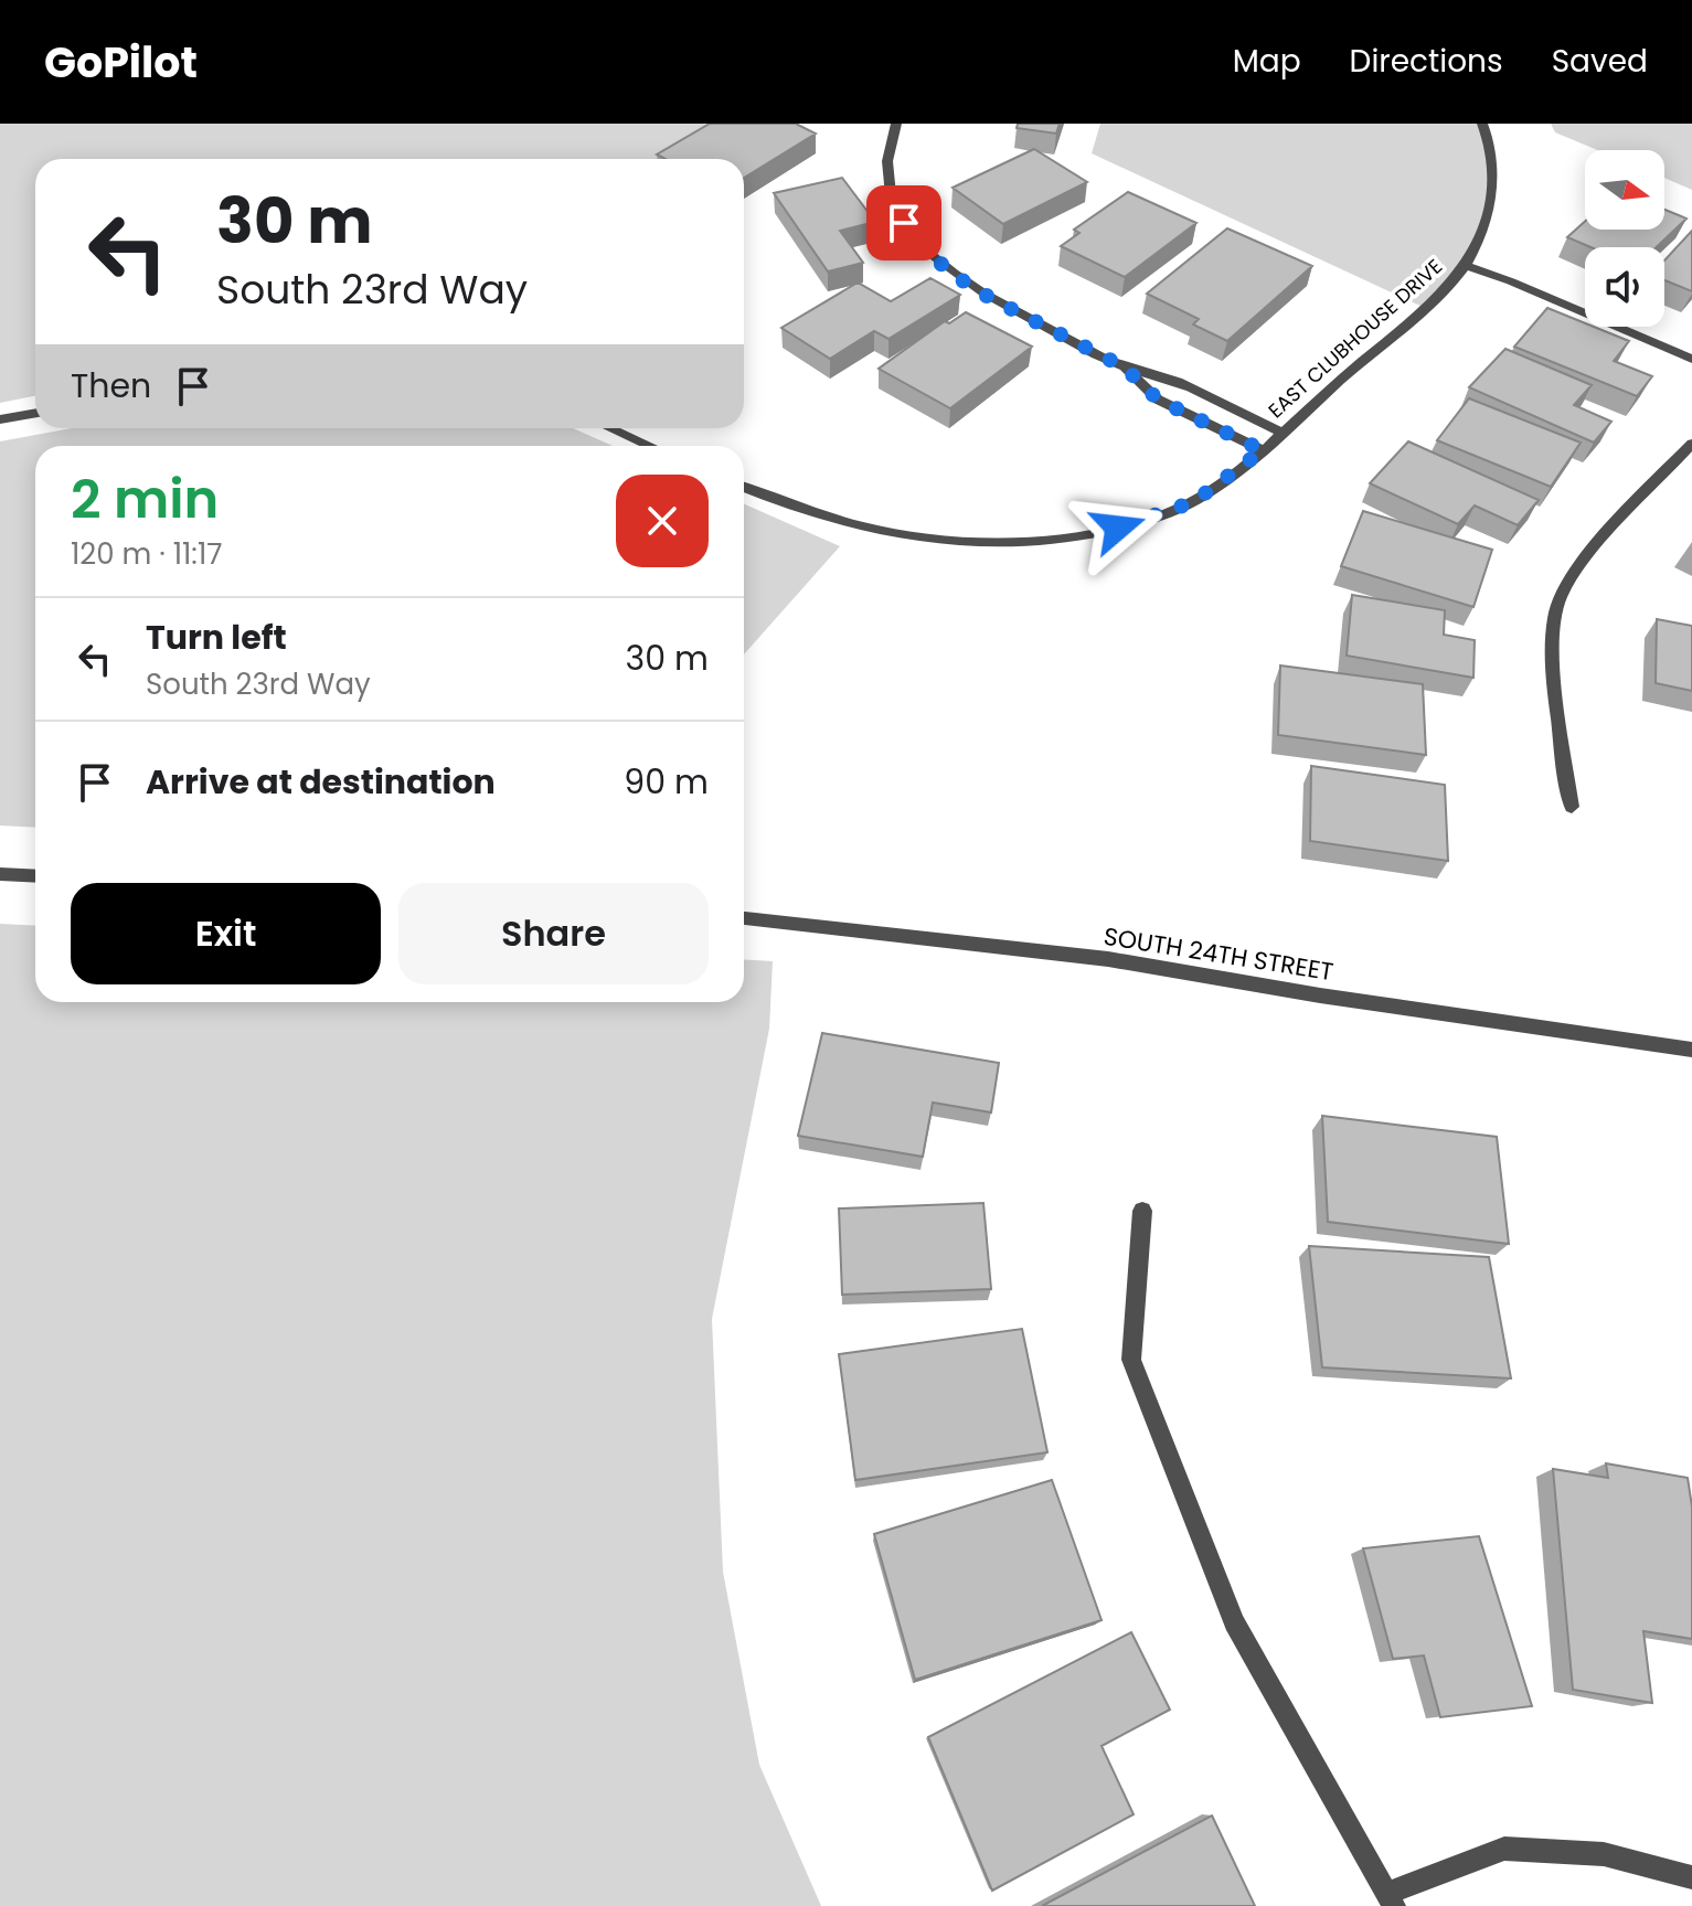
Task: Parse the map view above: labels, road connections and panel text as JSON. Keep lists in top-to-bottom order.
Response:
{
  "streets": {
    "street": ["EAST CLUBHOUSE DRIVE", "SOUTH 24TH STREET"]
  },
  "north": "right",
  "page": {
    "header": "GoPilot",
    "nav": ["Map", "Directions", "Saved"],
    "turn": ["30 m", "South 23rd Way"],
    "then": "Then",
    "heading": ["2 min", "120 m · 11:17"],
    "list": [
      {
        "name": "Turn left",
        "note": "South 23rd Way",
        "value": "30 m"
      },
      {
        "name": "Arrive at destination",
        "value": "90 m"
      }
    ],
    "buttons": ["Exit", "Share"]
  }
}
